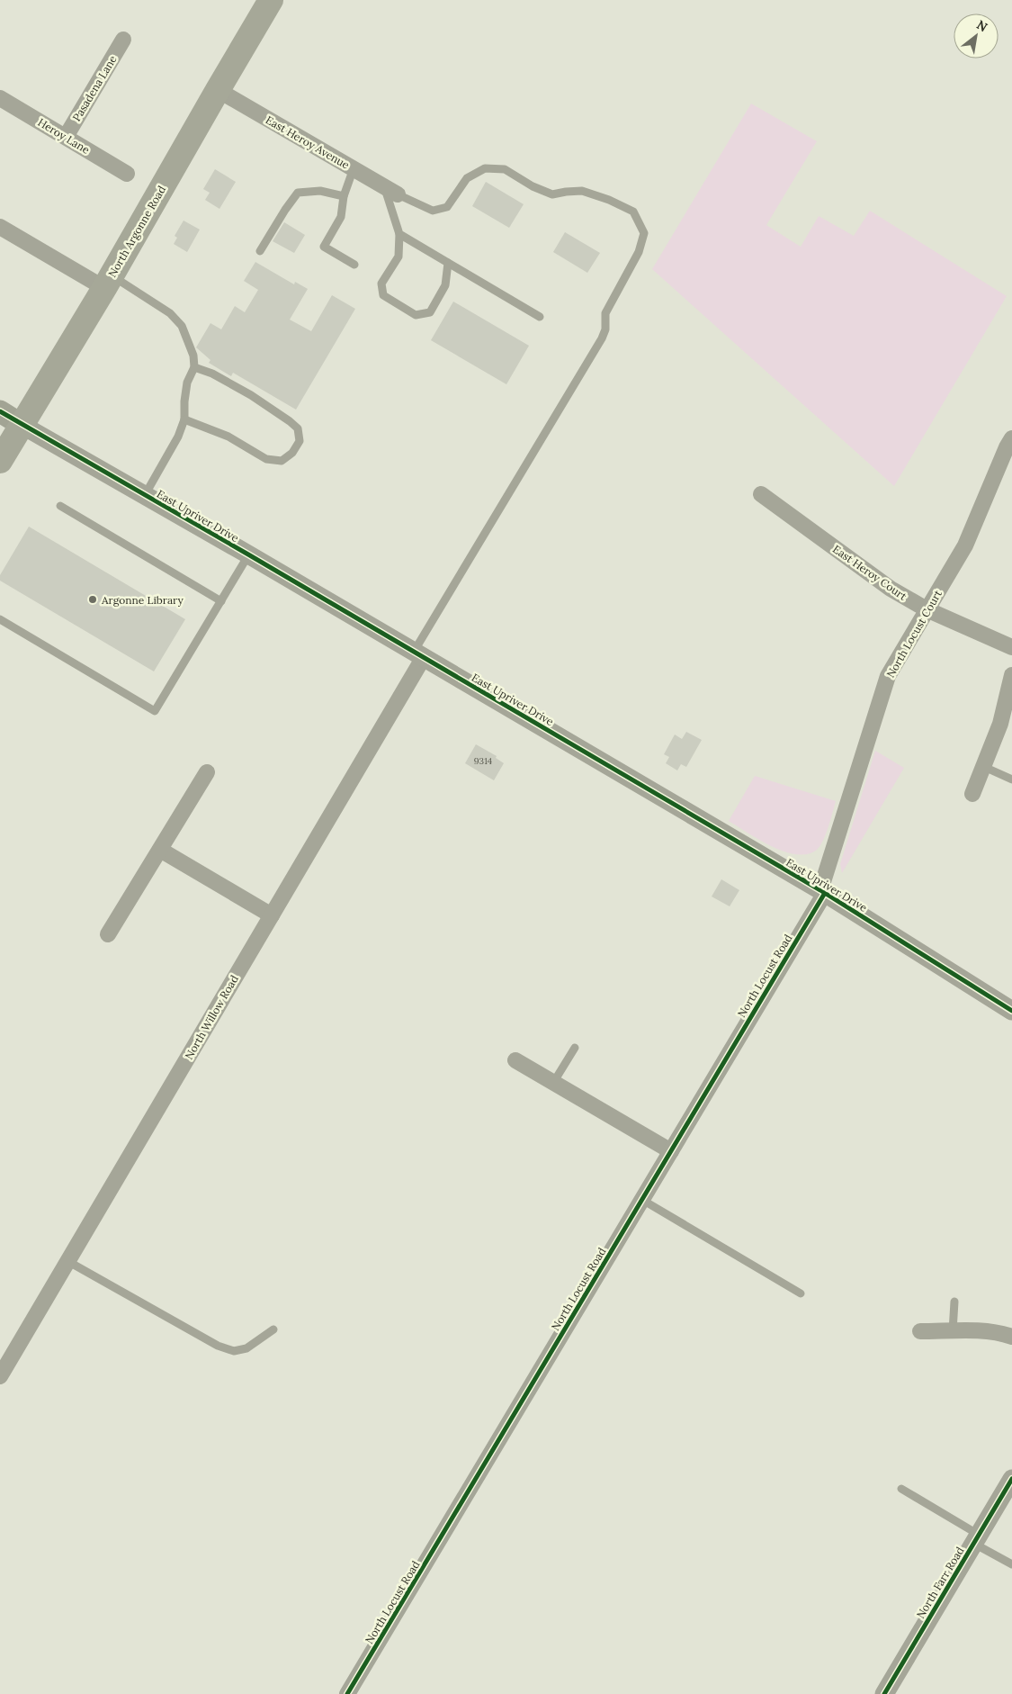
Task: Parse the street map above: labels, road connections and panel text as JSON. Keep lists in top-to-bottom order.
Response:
{
  "streets": {
    "main road": ["North Argonne Road", "East Upriver Drive"],
    "street": [
      "Pasadena Lane",
      "Heroy Lane",
      "East Heroy Avenue",
      "East Heroy Court",
      "North Locust Court",
      "North Locust Road",
      "North Willow Road",
      "North Farr Road"
    ]
  },
  "crossings": [
    ["Pasadena Lane", "Heroy Lane"],
    ["East Heroy Avenue", "North Argonne Road"],
    ["North Argonne Road", "East Upriver Drive"],
    ["East Upriver Drive", "North Locust Court"],
    ["East Upriver Drive", "North Locust Road"],
    ["East Upriver Drive", "North Willow Road"],
    ["East Heroy Court", "North Locust Court"],
    ["North Locust Court", "North Locust Road"]
  ],
  "places": ["Argonne Library"],
  "house_numbers": ["9314"],
  "north": "top right"
}
